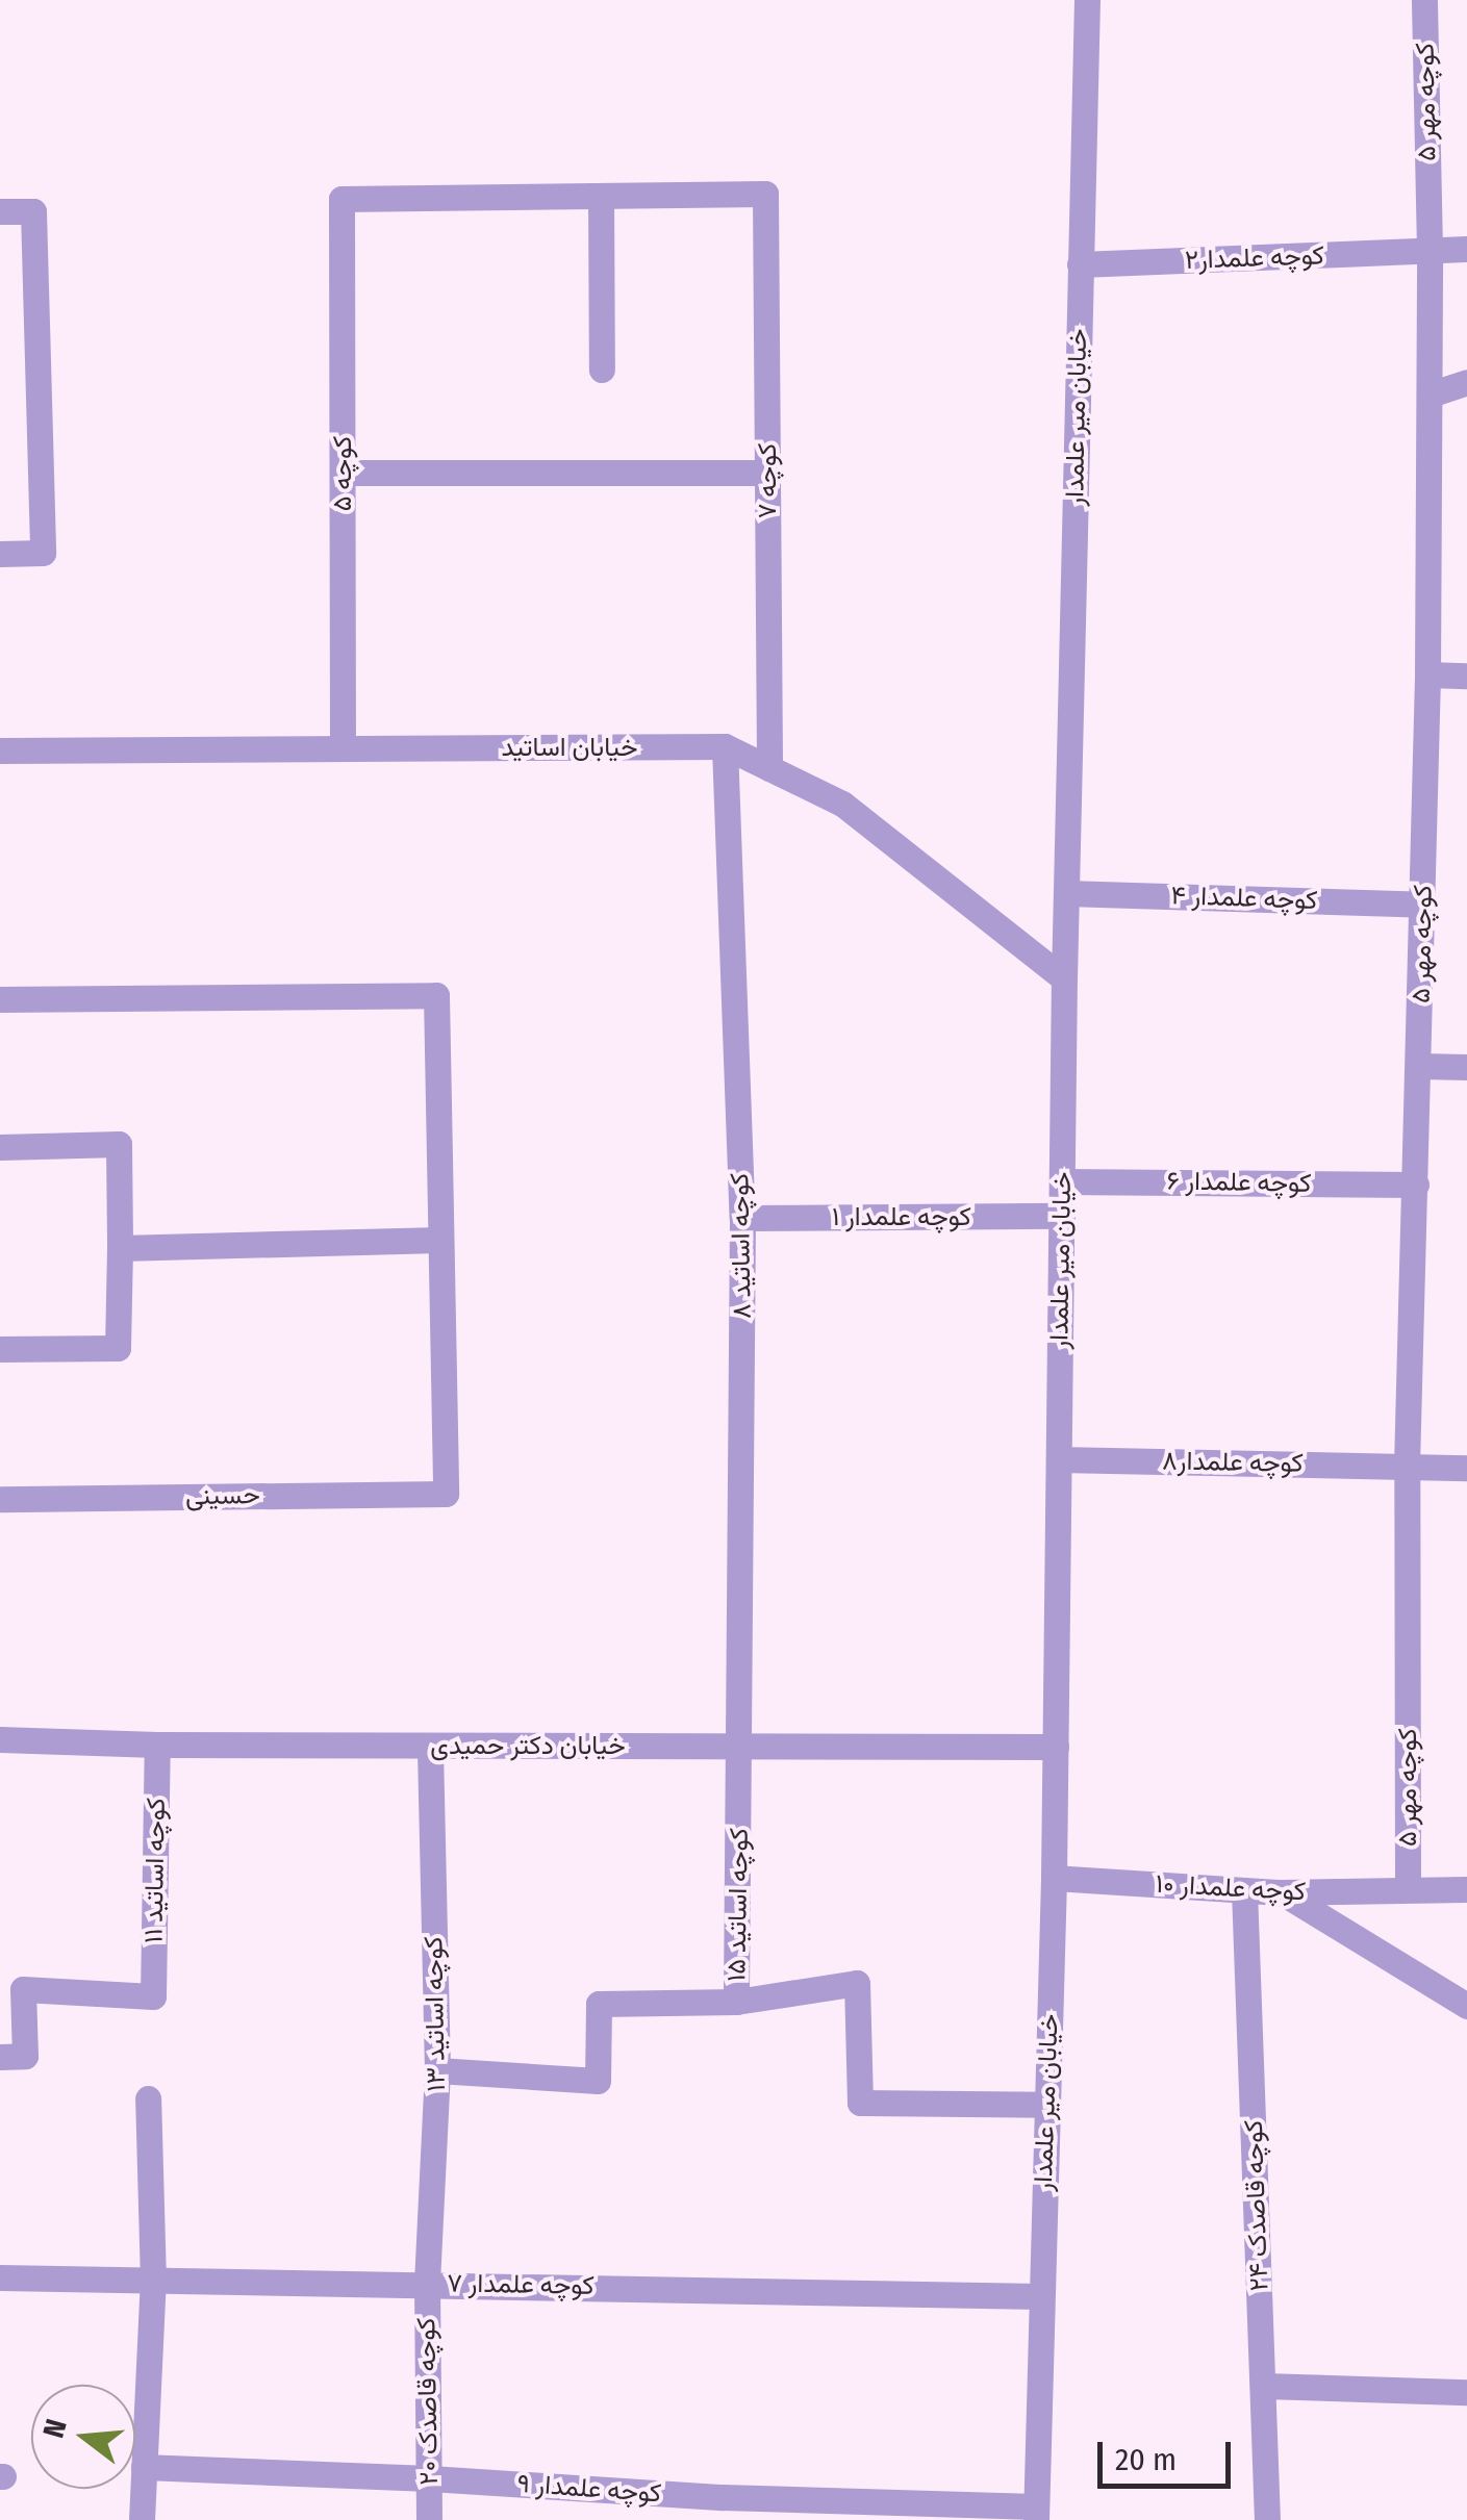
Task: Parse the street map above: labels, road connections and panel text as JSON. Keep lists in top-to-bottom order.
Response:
{
  "streets": {
    "street": [
      "کوچه مهر ۵",
      "کوچه علمدار۲",
      "خیابان میر علمدار",
      "کوچه ۵",
      "کوچه ۷",
      "خیابان اساتید",
      "کوچه علمدار ۴",
      "کوچه علمدار ۶",
      "کوچه علمدار ۱",
      "کوچه اساتید ۸",
      "کوچه علمدار۸",
      "حسینی",
      "خیابان دکتر حمیدی",
      "کوچه اساتید ۱۱",
      "کوچه علمدار ۱۰",
      "کوچه اساتید ۱۵",
      "کوچه اساتید ۱۳",
      "کوچه قاصدک ۲۴",
      "کوچه علمدار ۷",
      "کوچه قاصدک ۲۰",
      "کوچه علمدار ۹"
    ]
  },
  "crossings": [
    ["کوچه مهر ۵", "کوچه علمدار۲"],
    ["کوچه مهر ۵", "کوچه علمدار ۴"],
    ["کوچه مهر ۵", "کوچه علمدار ۶"],
    ["کوچه مهر ۵", "کوچه علمدار۸"],
    ["کوچه مهر ۵", "کوچه علمدار ۱۰"],
    ["کوچه علمدار۲", "خیابان میر علمدار"],
    ["خیابان میر علمدار", "خیابان اساتید"],
    ["خیابان میر علمدار", "کوچه علمدار ۴"],
    ["خیابان میر علمدار", "کوچه علمدار ۶"],
    ["خیابان میر علمدار", "کوچه علمدار ۱"],
    ["خیابان میر علمدار", "کوچه علمدار۸"],
    ["خیابان میر علمدار", "خیابان دکتر حمیدی"],
    ["خیابان میر علمدار", "کوچه علمدار ۱۰"],
    ["خیابان میر علمدار", "کوچه علمدار ۷"],
    ["خیابان میر علمدار", "کوچه علمدار ۹"],
    ["کوچه ۵", "کوچه ۷"],
    ["کوچه ۵", "خیابان اساتید"],
    ["کوچه ۷", "خیابان اساتید"],
    ["خیابان اساتید", "کوچه اساتید ۸"],
    ["کوچه علمدار ۱", "کوچه اساتید ۸"],
    ["کوچه اساتید ۸", "خیابان دکتر حمیدی"],
    ["کوچه اساتید ۸", "کوچه اساتید ۱۵"],
    ["خیابان دکتر حمیدی", "کوچه اساتید ۱۱"],
    ["خیابان دکتر حمیدی", "کوچه اساتید ۱۵"],
    ["خیابان دکتر حمیدی", "کوچه اساتید ۱۳"],
    ["کوچه علمدار ۱۰", "کوچه قاصدک ۲۴"],
    ["کوچه اساتید ۱۵", "کوچه اساتید ۱۳"],
    ["کوچه اساتید ۱۳", "کوچه علمدار ۷"],
    ["کوچه اساتید ۱۳", "کوچه قاصدک ۲۰"],
    ["کوچه علمدار ۷", "کوچه قاصدک ۲۰"],
    ["کوچه قاصدک ۲۰", "کوچه علمدار ۹"]
  ],
  "scale_bar": "20 m",
  "north": "left"
}
